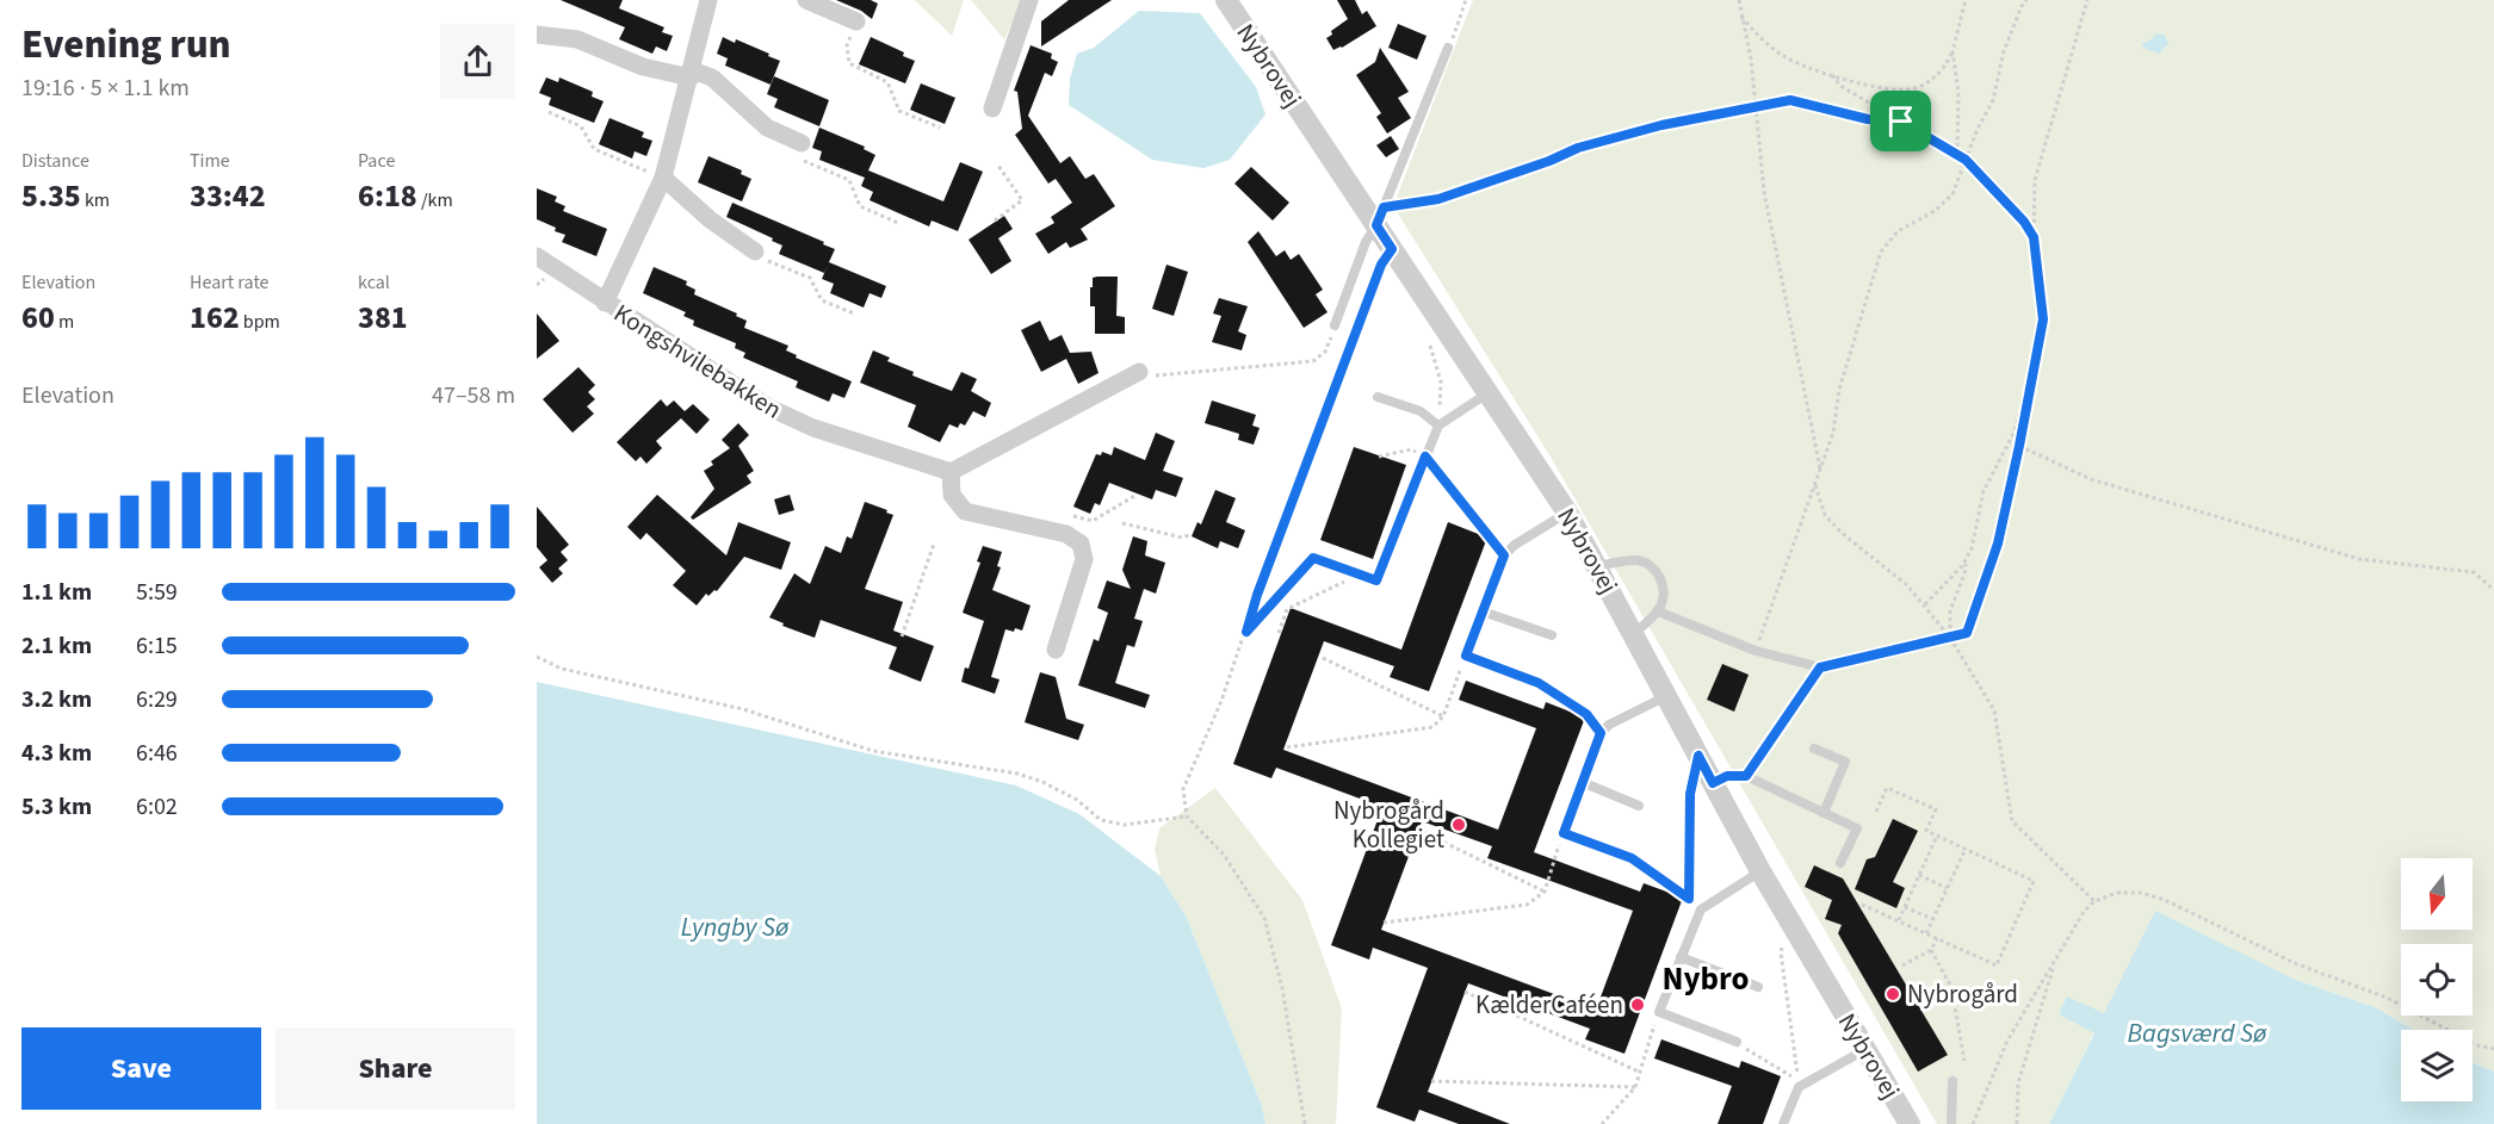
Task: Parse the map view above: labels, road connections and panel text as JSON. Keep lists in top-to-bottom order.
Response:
{
  "streets": {
    "street": ["Nybrovej", "Kongshvilebakken"]
  },
  "districts": ["Nybro"],
  "water": ["Lyngby Sø", "Bagsværd Sø"],
  "places": ["Nybrogård Kollegiet", "Nybrogård", "KælderCaféen"],
  "north": "bottom",
  "page": {
    "heading": ["Evening run", "19:16 · 5 × 1.1 km"],
    "stats": [
      ["Distance", "5.35 km"],
      ["Time", "33:42"],
      ["Pace", "6:18 /km"],
      ["Elevation", "60 m"],
      ["Heart rate", "162 bpm"],
      ["kcal", "381"]
    ],
    "chart": ["Elevation", "47–58 m"],
    "list": [
      {
        "name": "1.1 km",
        "note": "5:59"
      },
      {
        "name": "2.1 km",
        "note": "6:15"
      },
      {
        "name": "3.2 km",
        "note": "6:29"
      },
      {
        "name": "4.3 km",
        "note": "6:46"
      },
      {
        "name": "5.3 km",
        "note": "6:02"
      }
    ],
    "buttons": ["Save", "Share"]
  }
}
